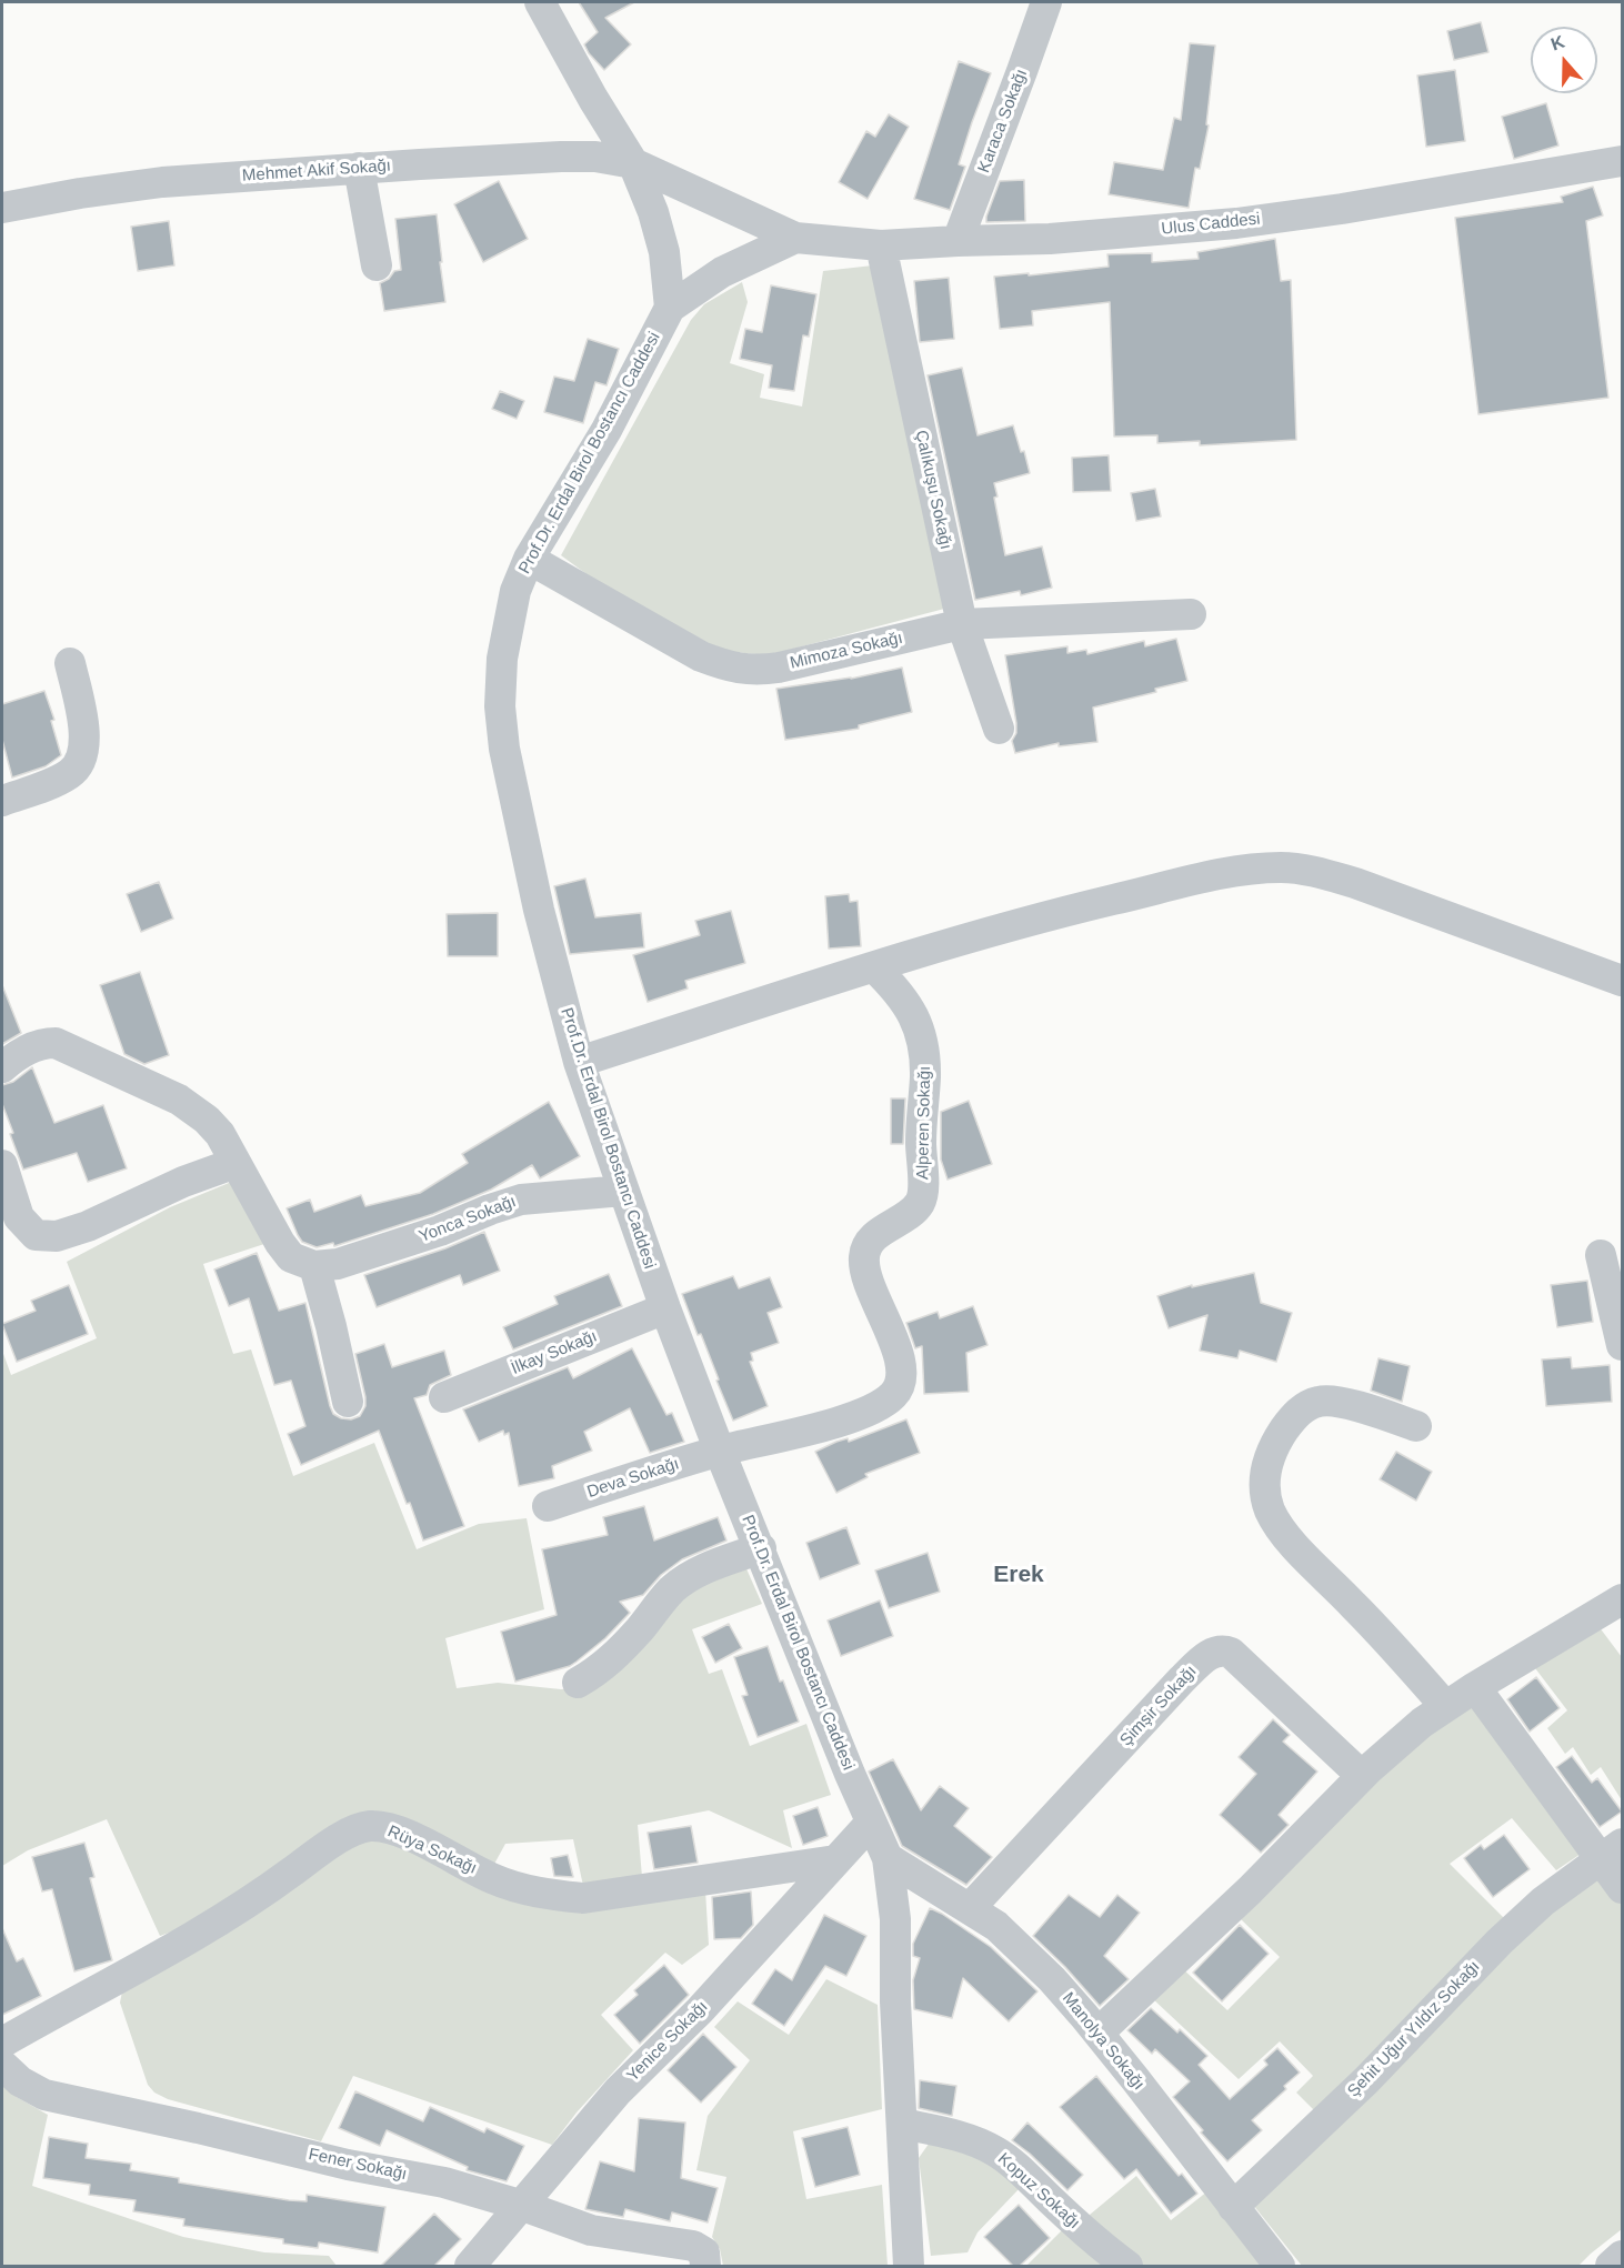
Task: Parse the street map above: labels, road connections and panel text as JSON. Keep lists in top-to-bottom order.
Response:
{
  "streets": {
    "street": [
      "Karaca Sokağı",
      "Mehmet Akif Sokağı",
      "Ulus Caddesi",
      "Prof.Dr. Erdal Birol Bostancı Caddesi",
      "Çalıkuşu Sokağı",
      "Mimoza Sokağı",
      "Alperen Sokağı",
      "Yonca Sokağı",
      "İlkay Sokağı",
      "Deva Sokağı",
      "Şimşir Sokağı",
      "Rüya Sokağı",
      "Şehit Uğur Yıldız Sokağı",
      "Yenice Sokağı",
      "Manolya Sokağı",
      "Fener Sokağı",
      "Kopuz Sokağı"
    ]
  },
  "crossings": [
    ["Karaca Sokağı", "Ulus Caddesi"],
    ["Mehmet Akif Sokağı", "Ulus Caddesi"],
    ["Ulus Caddesi", "Çalıkuşu Sokağı"],
    ["Prof.Dr. Erdal Birol Bostancı Caddesi", "Mimoza Sokağı"],
    ["Prof.Dr. Erdal Birol Bostancı Caddesi", "Alperen Sokağı"],
    ["Prof.Dr. Erdal Birol Bostancı Caddesi", "Yonca Sokağı"],
    ["Prof.Dr. Erdal Birol Bostancı Caddesi", "İlkay Sokağı"],
    ["Prof.Dr. Erdal Birol Bostancı Caddesi", "Deva Sokağı"],
    ["Prof.Dr. Erdal Birol Bostancı Caddesi", "Yenice Sokağı"],
    ["Prof.Dr. Erdal Birol Bostancı Caddesi", "Manolya Sokağı"],
    ["Prof.Dr. Erdal Birol Bostancı Caddesi", "Kopuz Sokağı"],
    ["Çalıkuşu Sokağı", "Mimoza Sokağı"],
    ["Alperen Sokağı", "Deva Sokağı"],
    ["Şimşir Sokağı", "Manolya Sokağı"],
    ["Rüya Sokağı", "Yenice Sokağı"],
    ["Şehit Uğur Yıldız Sokağı", "Manolya Sokağı"],
    ["Yenice Sokağı", "Fener Sokağı"]
  ],
  "districts": ["Erek"],
  "north": "top"
}
